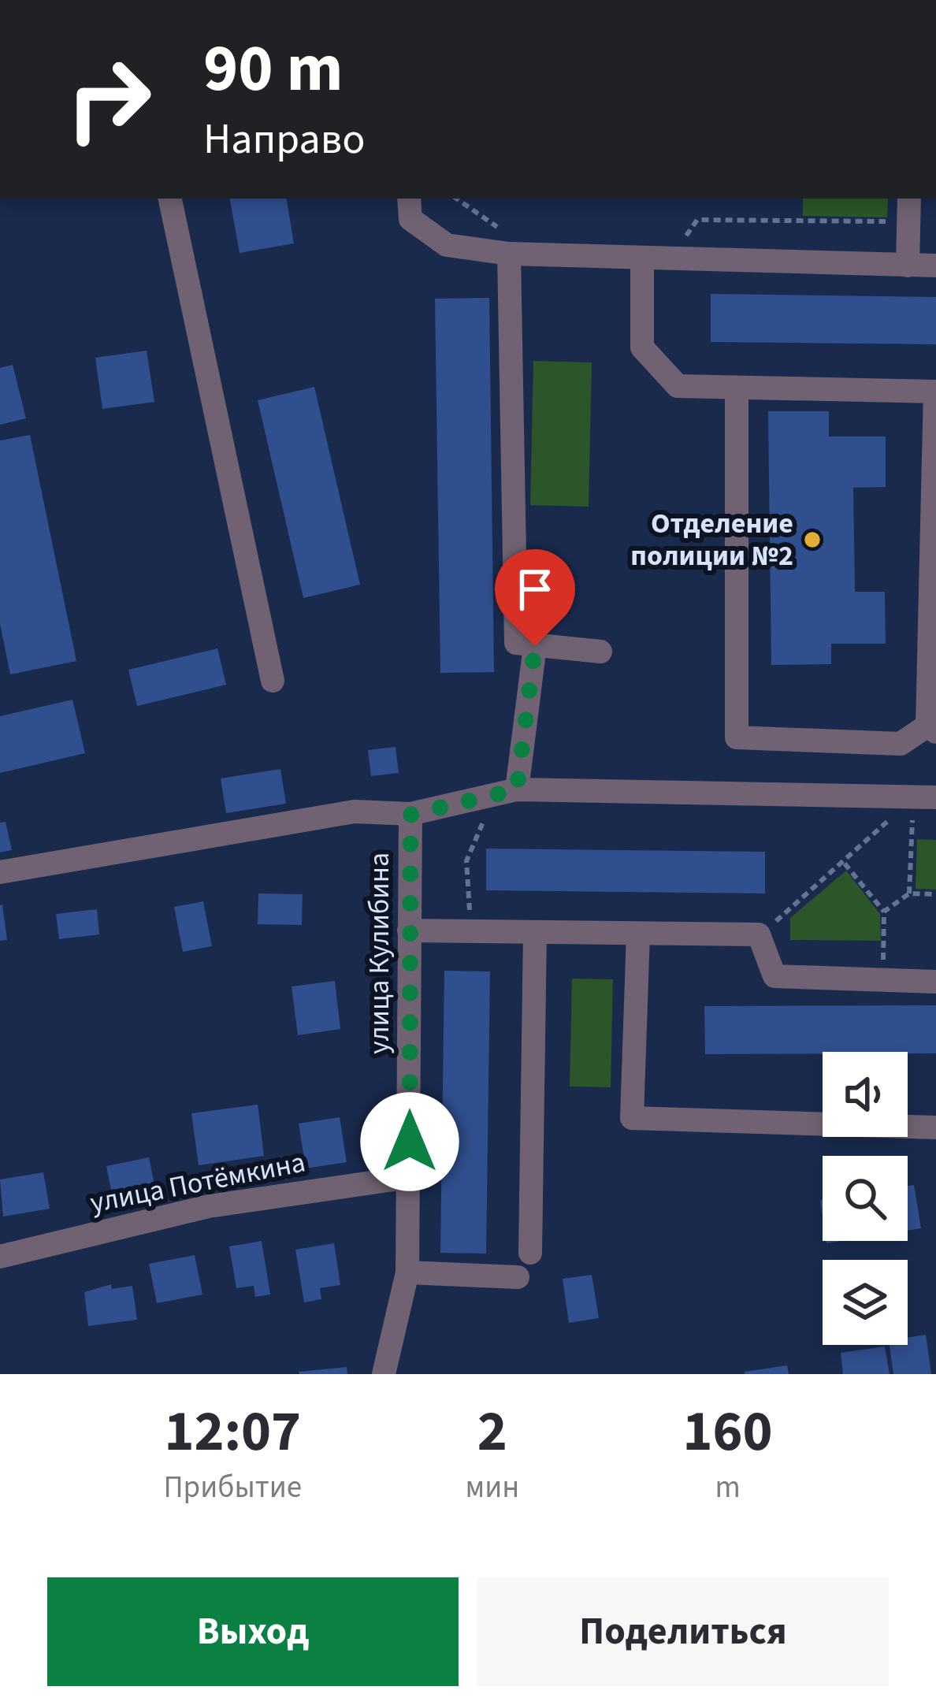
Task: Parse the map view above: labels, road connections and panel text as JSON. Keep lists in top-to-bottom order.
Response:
{
  "streets": {
    "street": ["улица Кулибина", "улица Потёмкина"]
  },
  "crossings": [
    ["улица Кулибина", "улица Потёмкина"]
  ],
  "places": ["Отделение полиции №2"],
  "page": {
    "turn": ["90 m", "Направо"],
    "eta": [
      "12:07",
      "Прибытие",
      "2",
      "мин",
      "160",
      "m"
    ],
    "buttons": ["Выход", "Поделиться"]
  }
}
